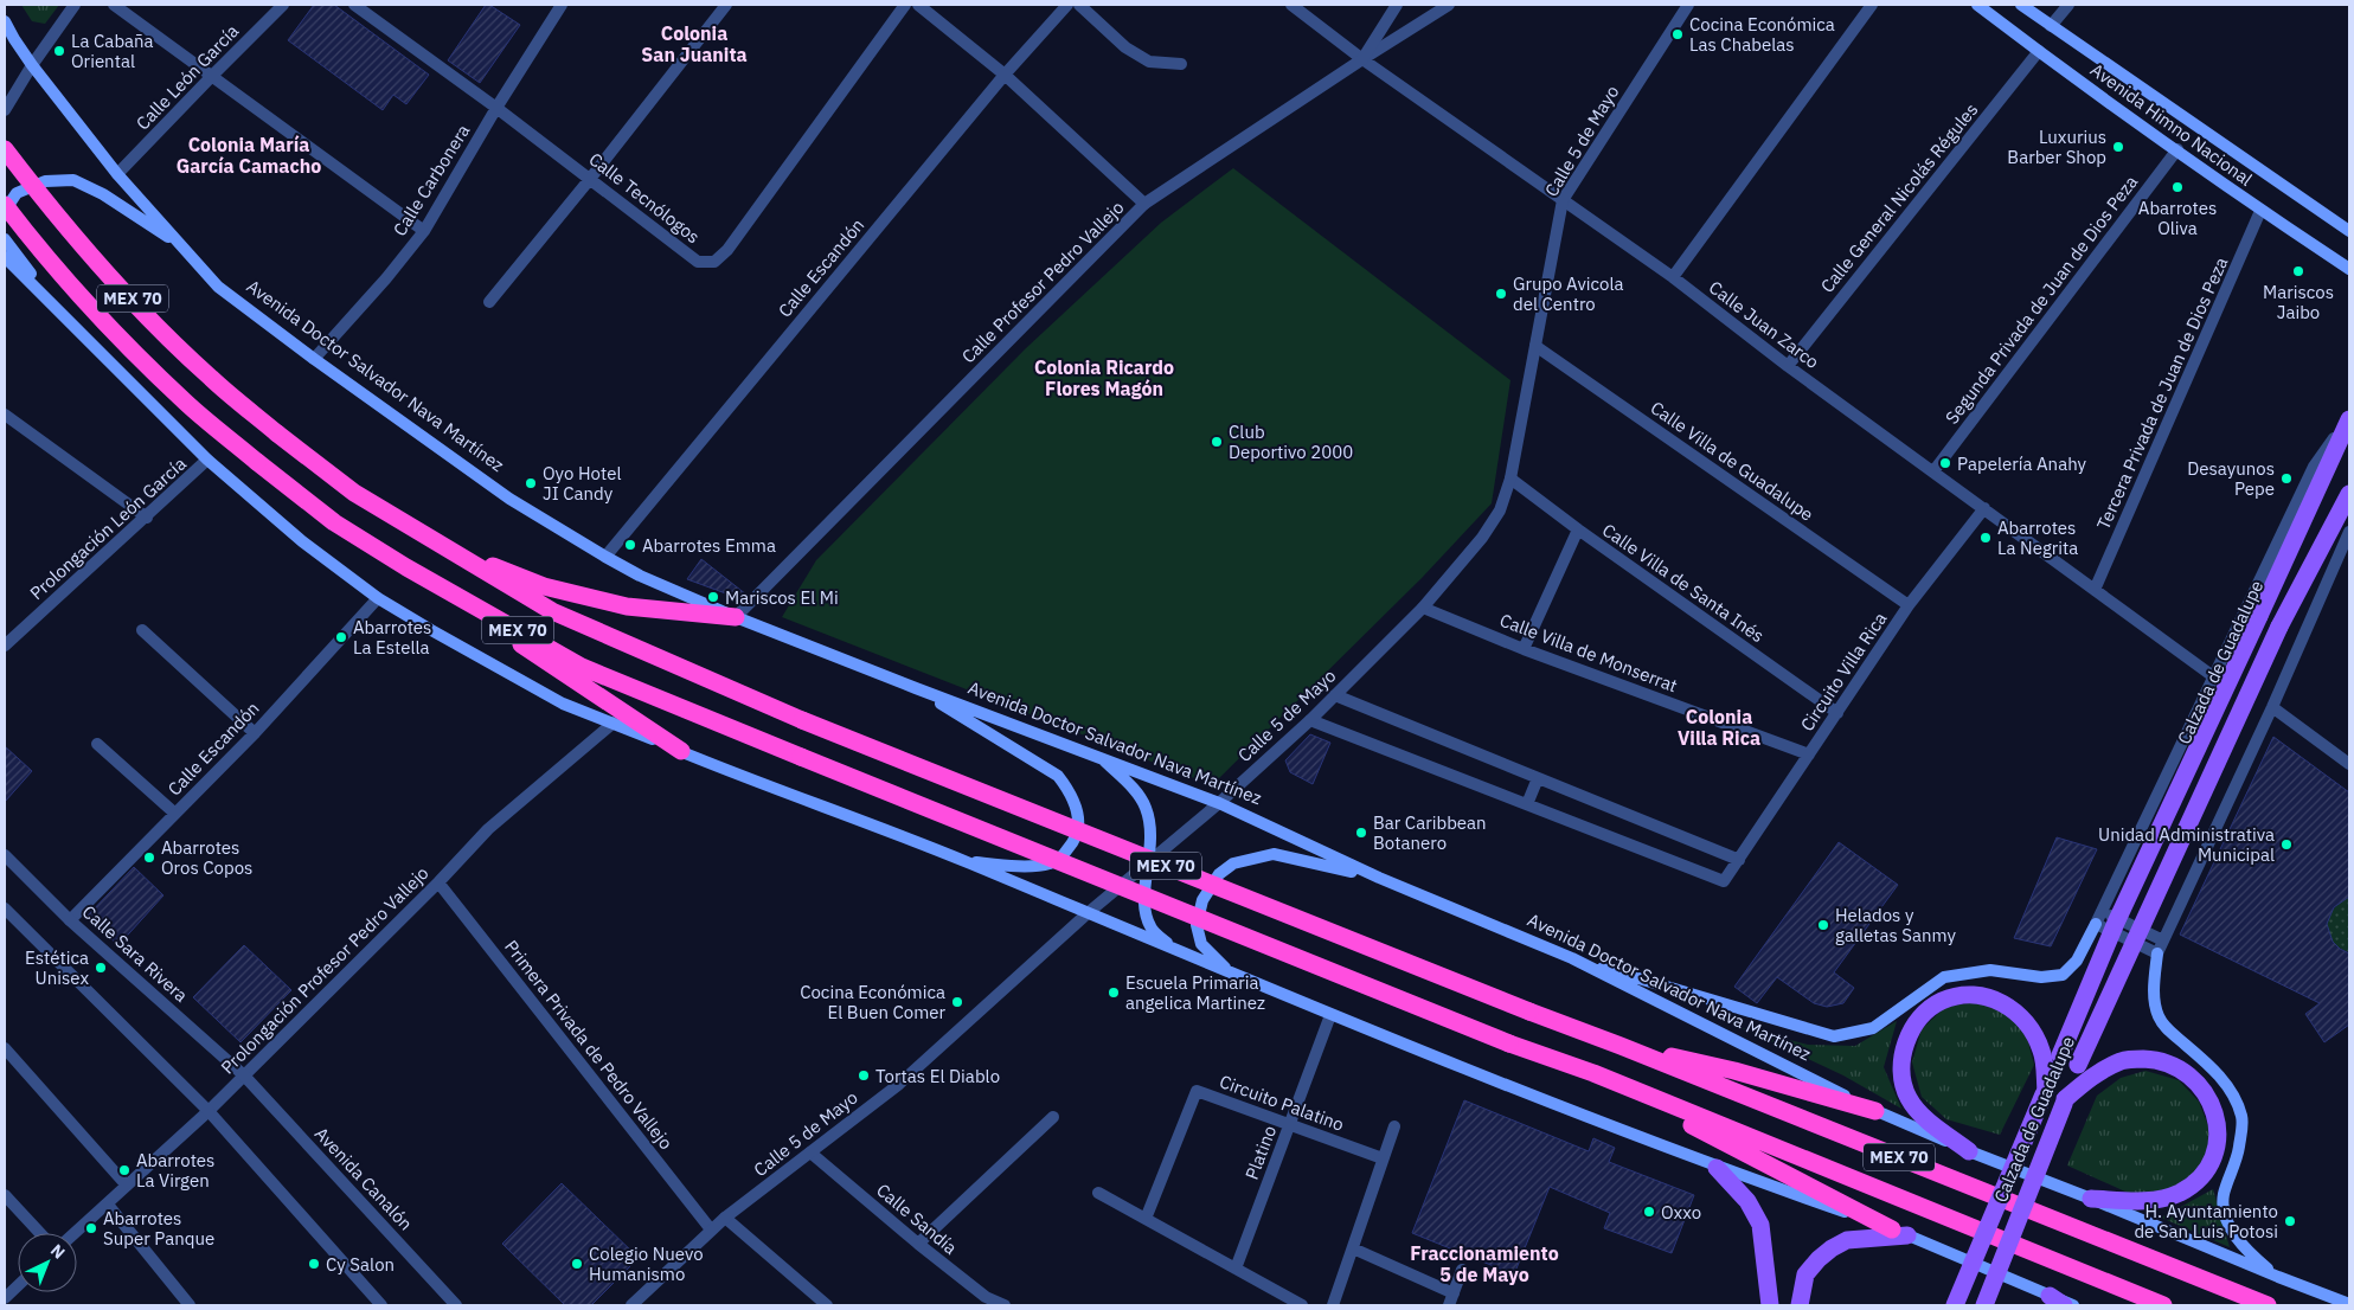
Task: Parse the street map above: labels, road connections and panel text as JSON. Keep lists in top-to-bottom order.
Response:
{
  "streets": {
    "highway": ["MEX 70"],
    "main road": ["Avenida Himno Nacional", "Avenida Doctor Salvador Nava Martínez", "Calzada de Guadalupe"],
    "street": [
      "Calle León García",
      "Calle 5 de Mayo",
      "Calle Carbonera",
      "Calle Tecnólogos",
      "Calle General Nicolás Régules",
      "Calle Escandón",
      "Calle Profesor Pedro Vallejo",
      "Segunda Privada de Juan de Dios Peza",
      "Calle Juan Zarco",
      "Tercera Privada de Juan de Dios Peza",
      "Calle Villa de Guadalupe",
      "Prolongación León García",
      "Calle Villa de Santa Inés",
      "Calle Villa de Monserrat",
      "Circuito Villa Rica",
      "Calle Sara Rivera",
      "Prolongación Profesor Pedro Vallejo",
      "Primera Privada de Pedro Vallejo",
      "Circuito Palatino",
      "Platino",
      "Avenida Canalón",
      "Calle Sandía"
    ]
  },
  "crossings": [
    ["Calle León García", "Avenida Doctor Salvador Nava Martínez"],
    ["Avenida Himno Nacional", "Calle General Nicolás Régules"],
    ["Avenida Himno Nacional", "Segunda Privada de Juan de Dios Peza"],
    ["Avenida Himno Nacional", "Tercera Privada de Juan de Dios Peza"],
    ["Calle 5 de Mayo", "Calle Juan Zarco"],
    ["Calle 5 de Mayo", "Avenida Doctor Salvador Nava Martínez"],
    ["Calle 5 de Mayo", "Calle Villa de Guadalupe"],
    ["Calle 5 de Mayo", "Calle Villa de Santa Inés"],
    ["Calle 5 de Mayo", "Calle Villa de Monserrat"],
    ["Calle 5 de Mayo", "Circuito Villa Rica"],
    ["Calle 5 de Mayo", "Primera Privada de Pedro Vallejo"],
    ["Calle 5 de Mayo", "Calle Sandía"],
    ["Calle Carbonera", "Calle Tecnólogos"],
    ["Calle Carbonera", "Avenida Doctor Salvador Nava Martínez"],
    ["Calle General Nicolás Régules", "Calle Juan Zarco"],
    ["Calle Escandón", "Avenida Doctor Salvador Nava Martínez"],
    ["Calle Escandón", "Calle Sara Rivera"],
    ["Calle Profesor Pedro Vallejo", "Calle Juan Zarco"],
    ["Calle Profesor Pedro Vallejo", "Avenida Doctor Salvador Nava Martínez"],
    ["Segunda Privada de Juan de Dios Peza", "Calle Juan Zarco"],
    ["Calle Juan Zarco", "Tercera Privada de Juan de Dios Peza"],
    ["Calle Juan Zarco", "Calzada de Guadalupe"],
    ["Calle Juan Zarco", "Circuito Villa Rica"],
    ["Calle Villa de Guadalupe", "Circuito Villa Rica"],
    ["Calle Villa de Santa Inés", "Circuito Villa Rica"],
    ["Calle Villa de Monserrat", "Circuito Villa Rica"],
    ["Calle Sara Rivera", "Prolongación Profesor Pedro Vallejo"],
    ["Calle Sara Rivera", "Avenida Canalón"],
    ["Prolongación Profesor Pedro Vallejo", "Primera Privada de Pedro Vallejo"],
    ["Prolongación Profesor Pedro Vallejo", "Avenida Canalón"],
    ["Circuito Palatino", "Platino"]
  ],
  "districts": [
    "Colonia San Juanita",
    "Colonia María García Camacho",
    "Colonia Ricardo Flores Magón",
    "Colonia Villa Rica",
    "Fraccionamiento 5 de Mayo"
  ],
  "places": [
    "Cocina Económica Las Chabelas",
    "La Cabaña Oriental",
    "Luxurius Barber Shop",
    "Abarrotes Oliva",
    "Mariscos Jaibo",
    "Grupo Avicola del Centro",
    "Club Deportivo 2000",
    "Papelería Anahy",
    "Desayunos Pepe",
    "Oyo Hotel JI Candy",
    "Abarrotes La Negrita",
    "Abarrotes Emma",
    "Mariscos El Mi",
    "Abarrotes La Estella",
    "Bar Caribbean Botanero",
    "Unidad Administrativa Municipal",
    "Abarrotes Oros Copos",
    "Helados y galletas Sanmy",
    "Estética Unisex",
    "Escuela Primaria angelica Martinez",
    "Cocina Económica El Buen Comer",
    "Tortas El Diablo",
    "Abarrotes La Virgen",
    "Oxxo",
    "H. Ayuntamiento de San Luis Potosi",
    "Abarrotes Super Panque",
    "Cy Salon",
    "Colegio Nuevo Humanismo"
  ],
  "north": "top right"
}
